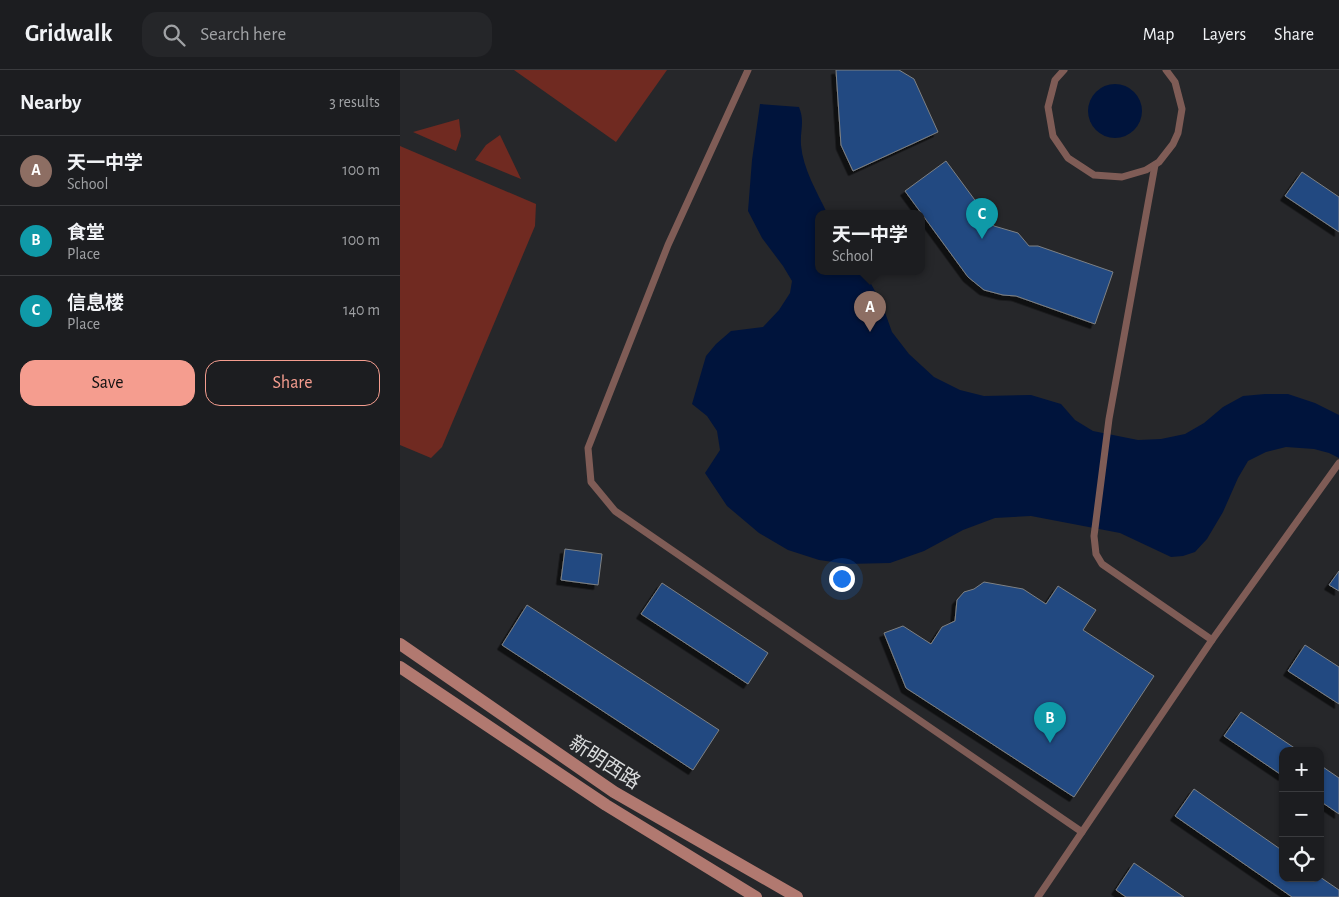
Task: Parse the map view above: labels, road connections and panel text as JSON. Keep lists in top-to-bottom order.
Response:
{
  "streets": {
    "street": ["新明西路"]
  },
  "page": {
    "header": "Gridwalk",
    "search": "Search here",
    "nav": ["Map", "Layers", "Share"],
    "heading": ["Nearby", "3 results"],
    "list": [
      {
        "mark": "A",
        "name": "天一中学",
        "note": "School",
        "value": "100 m"
      },
      {
        "mark": "B",
        "name": "食堂",
        "note": "Place",
        "value": "100 m"
      },
      {
        "mark": "C",
        "name": "信息楼",
        "note": "Place",
        "value": "140 m"
      }
    ],
    "pins": ["C", "A", "B"],
    "popup": ["天一中学", "School"],
    "buttons": ["Save", "Share"],
    "map_buttons": ["+", "−"]
  }
}
